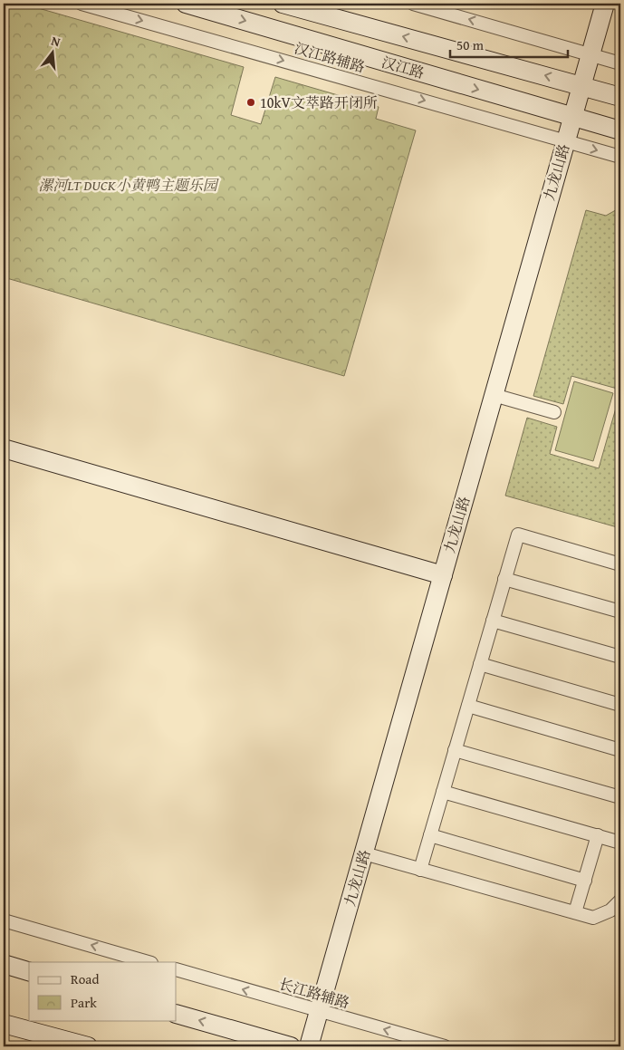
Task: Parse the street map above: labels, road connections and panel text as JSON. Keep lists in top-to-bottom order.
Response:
{
  "streets": {
    "street": [
      "汉江路辅路",
      "汉江路",
      "九龙山路",
      "长江路辅路"
    ]
  },
  "crossings": [
    ["汉江路辅路", "九龙山路"],
    ["汉江路", "九龙山路"],
    ["九龙山路", "长江路辅路"]
  ],
  "parks": ["漯河LT DUCK小黄鸭主题乐园"],
  "places": ["10kV文萃路开闭所"],
  "legend": ["Road", "Park"],
  "scale_bar": "50 m",
  "north": "top"
}
